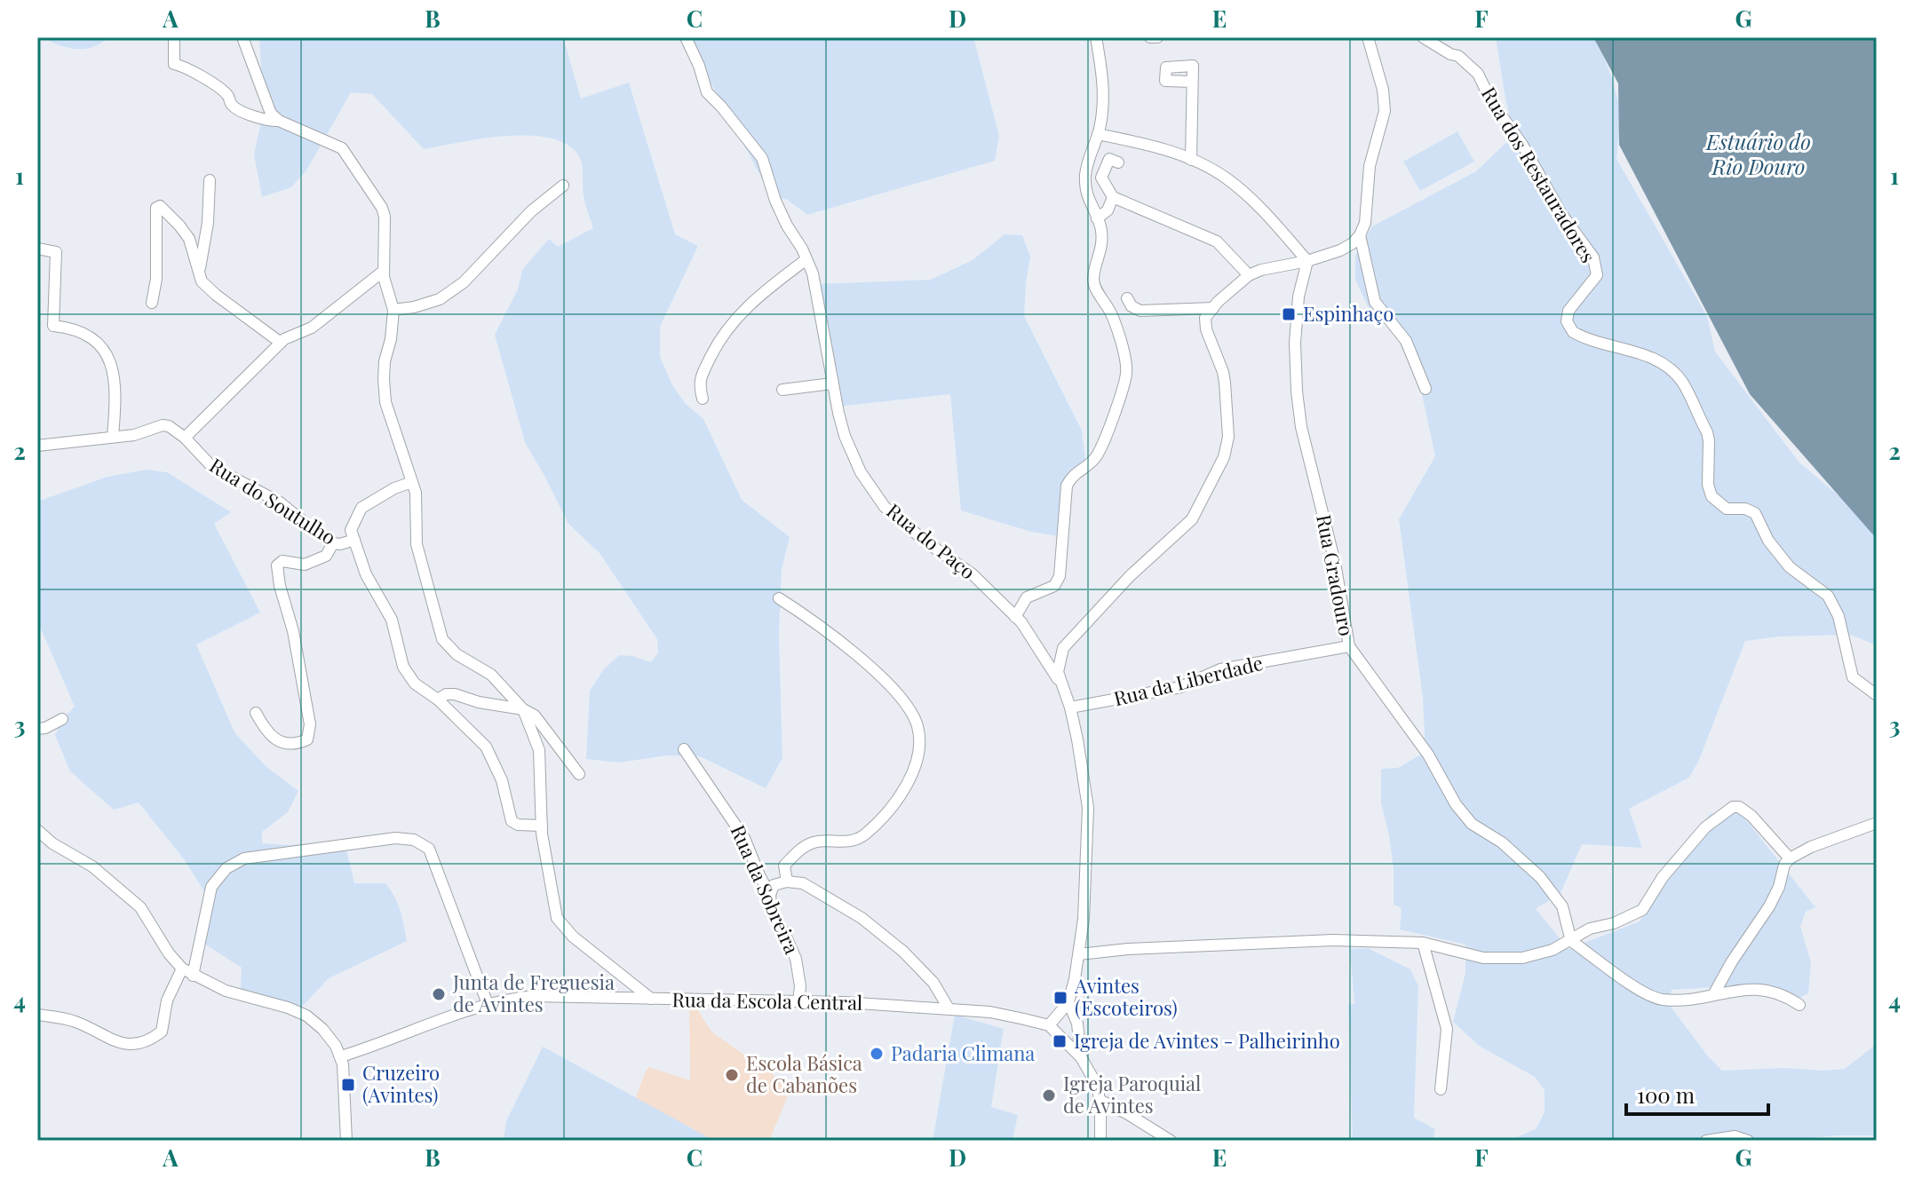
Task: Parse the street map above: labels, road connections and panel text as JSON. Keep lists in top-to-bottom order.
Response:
{
  "streets": {
    "street": [
      "Rua dos Restauradores",
      "Rua do Soutulho",
      "Rua do Paço",
      "Rua Gradouro",
      "Rua da Liberdade",
      "Rua da Sobreira",
      "Rua da Escola Central"
    ]
  },
  "crossings": [
    ["Rua do Paço", "Rua da Liberdade"],
    ["Rua Gradouro", "Rua da Liberdade"],
    ["Rua da Sobreira", "Rua da Escola Central"]
  ],
  "water": ["Estuário do Rio Douro"],
  "places": {
    "transit": [
      "Espinhaço",
      "Avintes (Escoteiros)",
      "Igreja de Avintes - Palheirinho",
      "Cruzeiro (Avintes)"
    ],
    "other": [
      "Junta de Freguesia de Avintes",
      "Padaria Climana",
      "Escola Básica de Cabanões",
      "Igreja Paroquial de Avintes"
    ]
  },
  "scale_bar": "100 m",
  "grid": {
    "columns": [
      "A",
      "B",
      "C",
      "D",
      "E",
      "F",
      "G"
    ],
    "rows": [
      "1",
      "2",
      "3",
      "4"
    ]
  }
}
